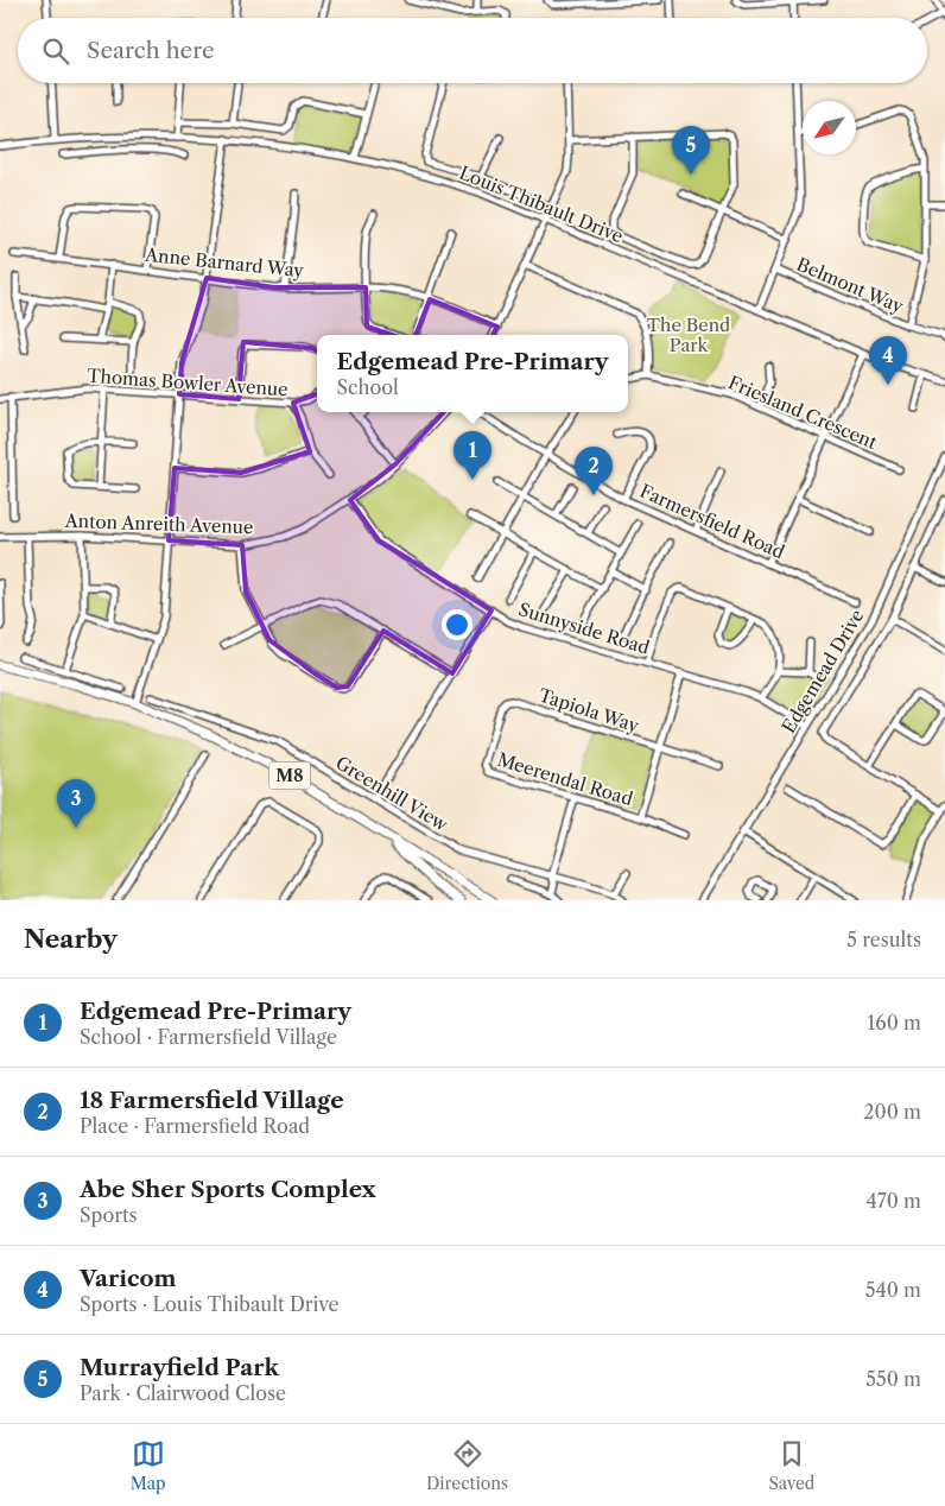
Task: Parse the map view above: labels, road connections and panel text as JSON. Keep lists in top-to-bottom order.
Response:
{
  "streets": {
    "main road": ["M8"],
    "street": [
      "Louis Thibault Drive",
      "Anne Barnard Way",
      "Belmont Way",
      "Thomas Bowler Avenue",
      "Friesland Crescent",
      "Farmersfield Road",
      "Anton Anreith Avenue",
      "Sunnyside Road",
      "Edgemead Drive",
      "Tapiola Way",
      "Meerendal Road",
      "Greenhill View"
    ]
  },
  "crossings": [
    ["Anton Anreith Avenue", "Sunnyside Road"],
    ["Sunnyside Road", "Edgemead Drive"],
    ["Tapiola Way", "Meerendal Road"]
  ],
  "parks": ["The Bend Park"],
  "north": "bottom left",
  "page": {
    "search": "Search here",
    "pins": [
      "5",
      "4",
      "1",
      "2",
      "3"
    ],
    "popup": ["Edgemead Pre-Primary", "School"],
    "heading": ["Nearby", "5 results"],
    "list": [
      {
        "mark": "1",
        "name": "Edgemead Pre-Primary",
        "note": "School · Farmersfield Village",
        "value": "160 m"
      },
      {
        "mark": "2",
        "name": "18 Farmersfield Village",
        "note": "Place · Farmersfield Road",
        "value": "200 m"
      },
      {
        "mark": "3",
        "name": "Abe Sher Sports Complex",
        "note": "Sports",
        "value": "470 m"
      },
      {
        "mark": "4",
        "name": "Varicom",
        "note": "Sports · Louis Thibault Drive",
        "value": "540 m"
      },
      {
        "mark": "5",
        "name": "Murrayfield Park",
        "note": "Park · Clairwood Close",
        "value": "550 m"
      }
    ],
    "nav": ["Map", "Directions", "Saved"]
  }
}
